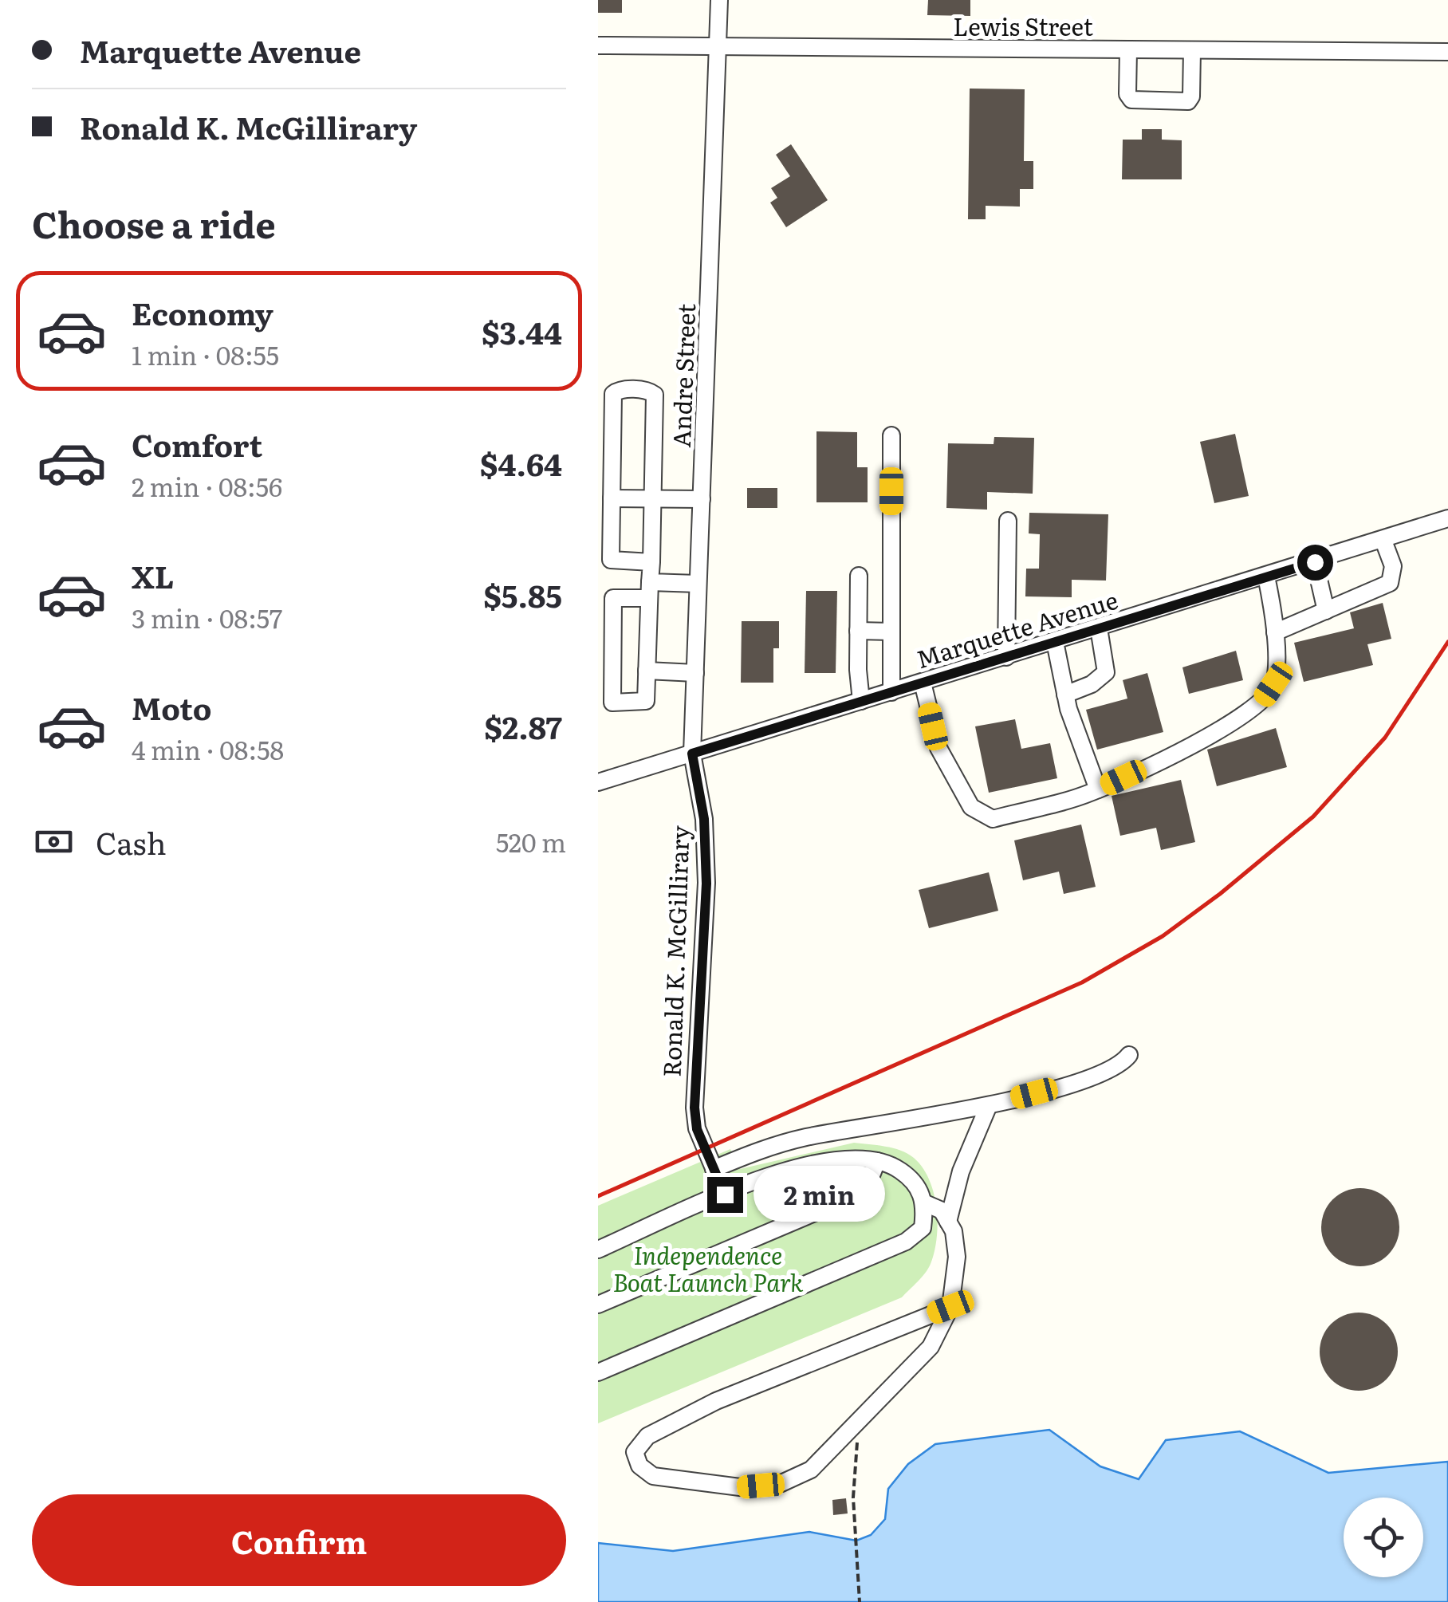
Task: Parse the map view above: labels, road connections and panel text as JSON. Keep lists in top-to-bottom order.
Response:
{
  "streets": {
    "street": [
      "Lewis Street",
      "Andre Street",
      "Marquette Avenue",
      "Ronald K. McGillirary"
    ]
  },
  "crossings": [
    ["Lewis Street", "Andre Street"],
    ["Andre Street", "Marquette Avenue"],
    ["Andre Street", "Ronald K. McGillirary"],
    ["Marquette Avenue", "Ronald K. McGillirary"]
  ],
  "parks": ["Independence Boat Launch Park"],
  "page": {
    "banner": ["Marquette Avenue", "Ronald K. McGillirary"],
    "heading": "Choose a ride",
    "list": [
      {
        "name": "Economy",
        "note": "1 min · 08:55",
        "value": "$3.44"
      },
      {
        "name": "Comfort",
        "note": "2 min · 08:56",
        "value": "$4.64"
      },
      {
        "name": "XL",
        "note": "3 min · 08:57",
        "value": "$5.85"
      },
      {
        "name": "Moto",
        "note": "4 min · 08:58",
        "value": "$2.87"
      }
    ],
    "pay": ["Cash", "520 m"],
    "bubble": "2 min",
    "buttons": "Confirm"
  }
}
